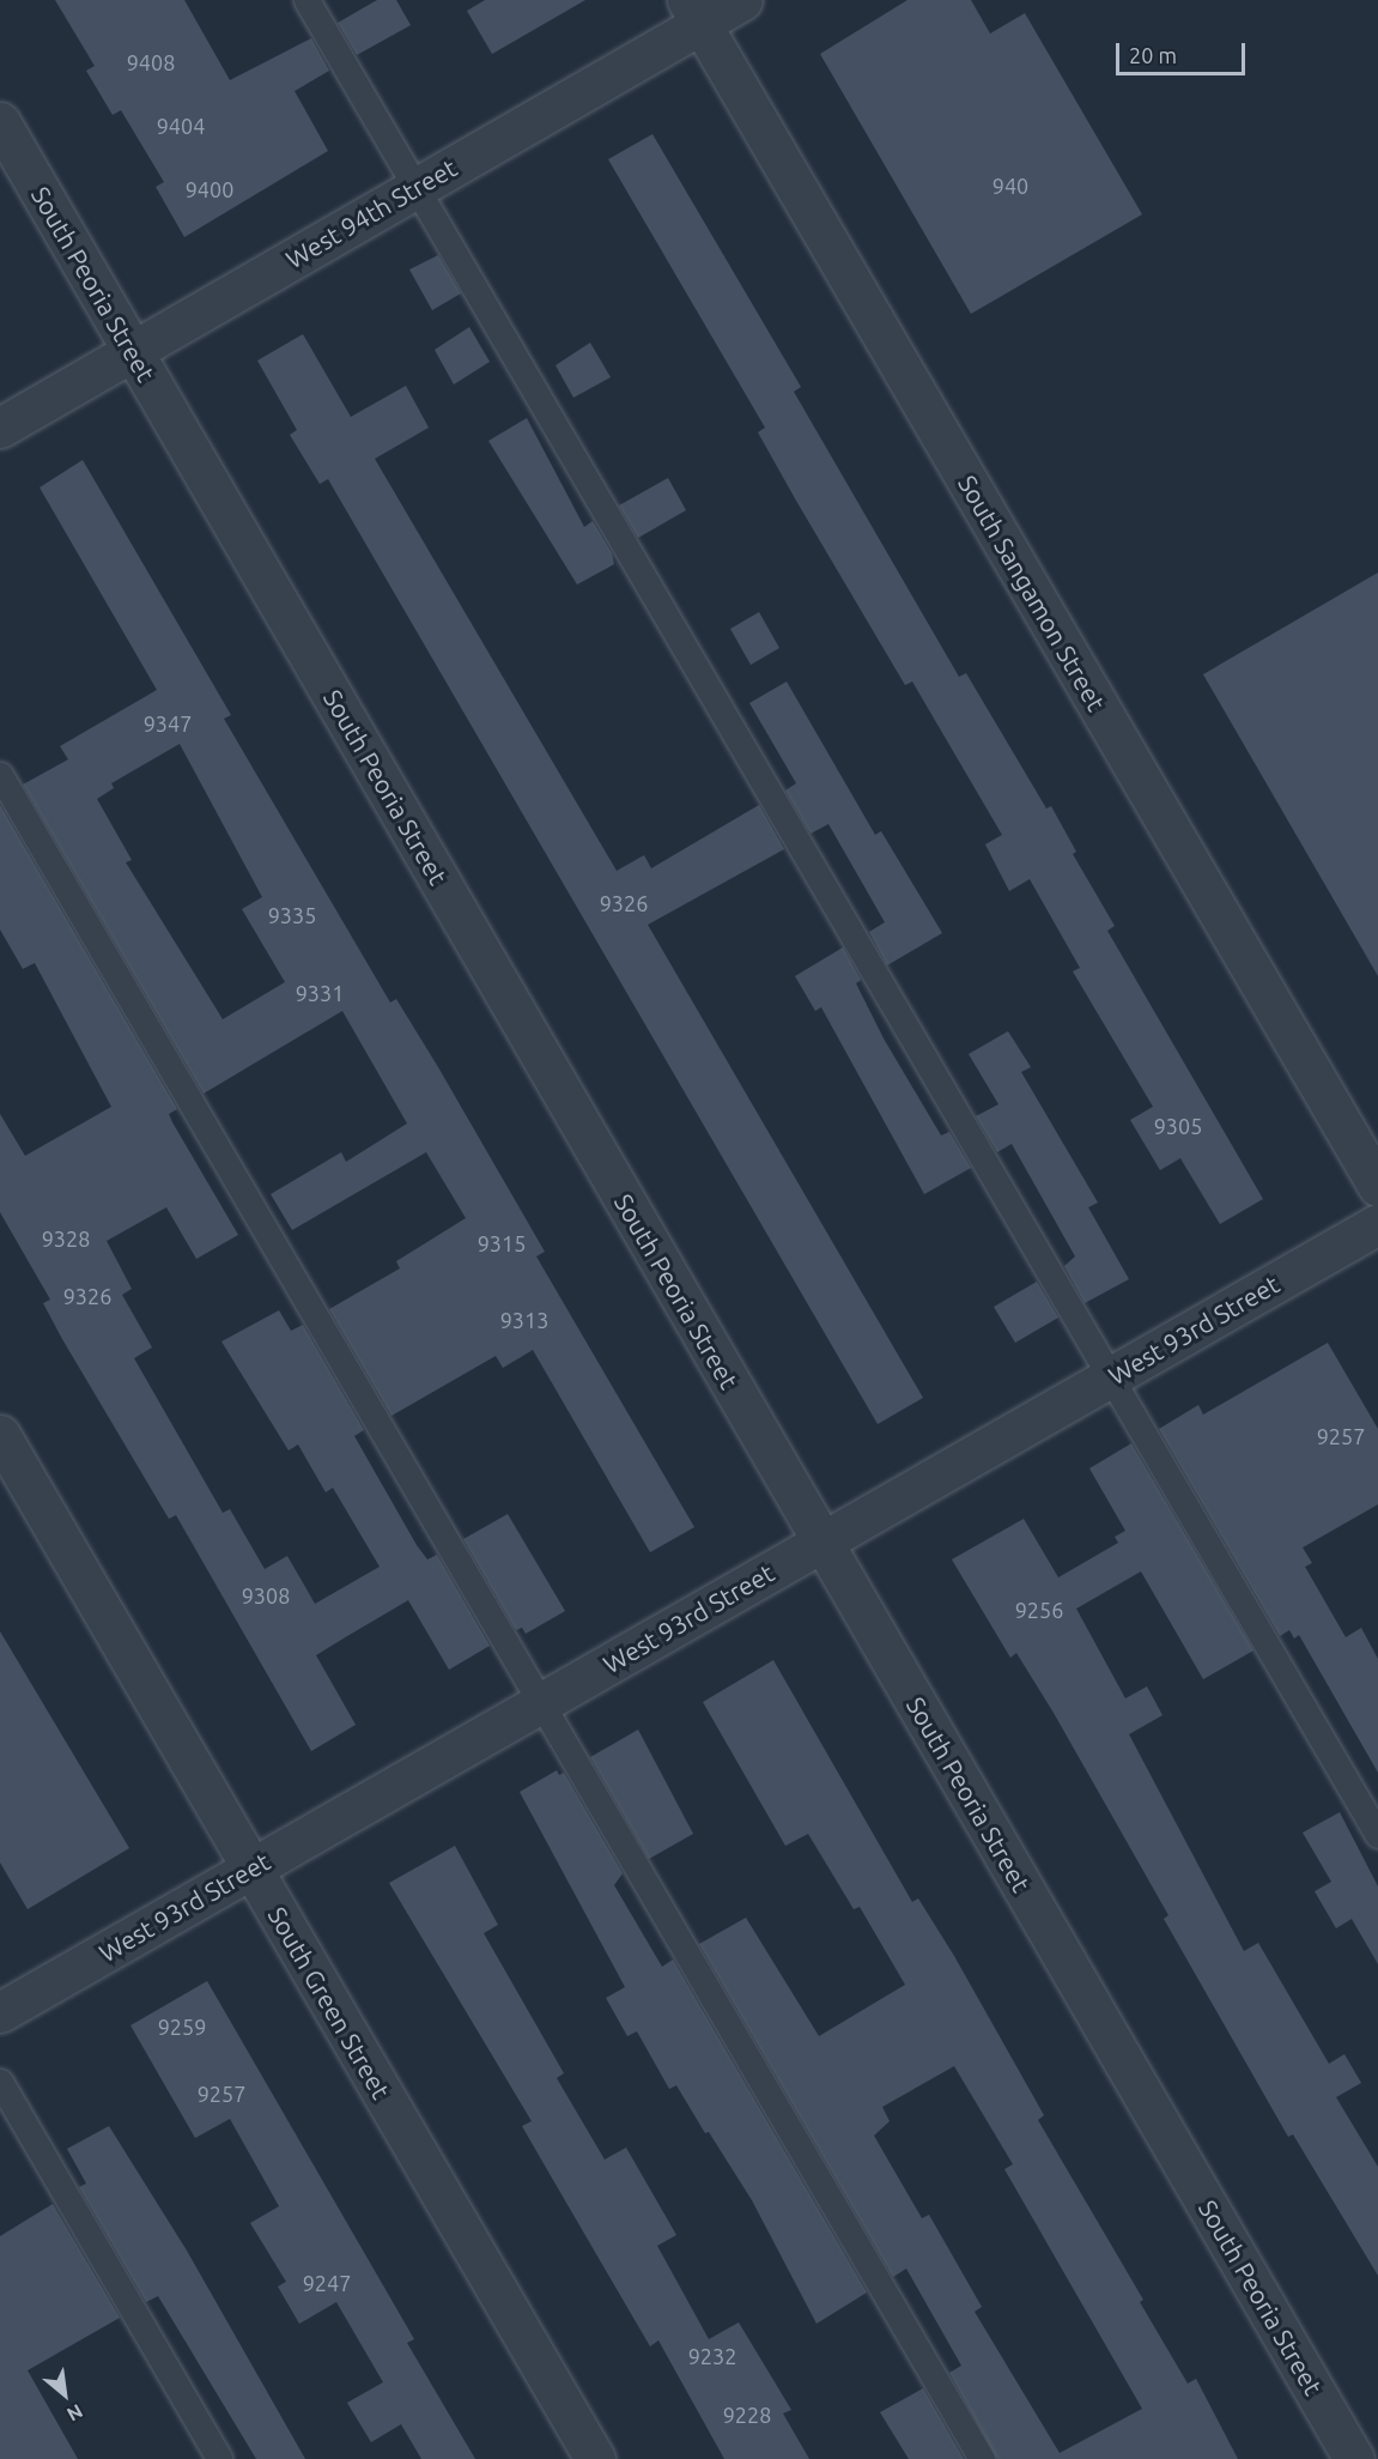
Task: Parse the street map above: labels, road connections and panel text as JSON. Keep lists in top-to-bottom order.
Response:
{
  "streets": {
    "street": [
      "West 94th Street",
      "South Peoria Street",
      "South Sangamon Street",
      "West 93rd Street",
      "South Green Street"
    ]
  },
  "crossings": [
    ["West 94th Street", "South Peoria Street"],
    ["West 94th Street", "South Sangamon Street"],
    ["South Peoria Street", "West 93rd Street"],
    ["West 93rd Street", "South Green Street"]
  ],
  "house_numbers": [
    "9408",
    "9404",
    "940",
    "9400",
    "9347",
    "9326",
    "9335",
    "9331",
    "9305",
    "9328",
    "9315",
    "9326",
    "9313",
    "9257",
    "9308",
    "9256",
    "9259",
    "9257",
    "9247",
    "9232",
    "9228"
  ],
  "scale_bar": "20 m",
  "north": "bottom right"
}
